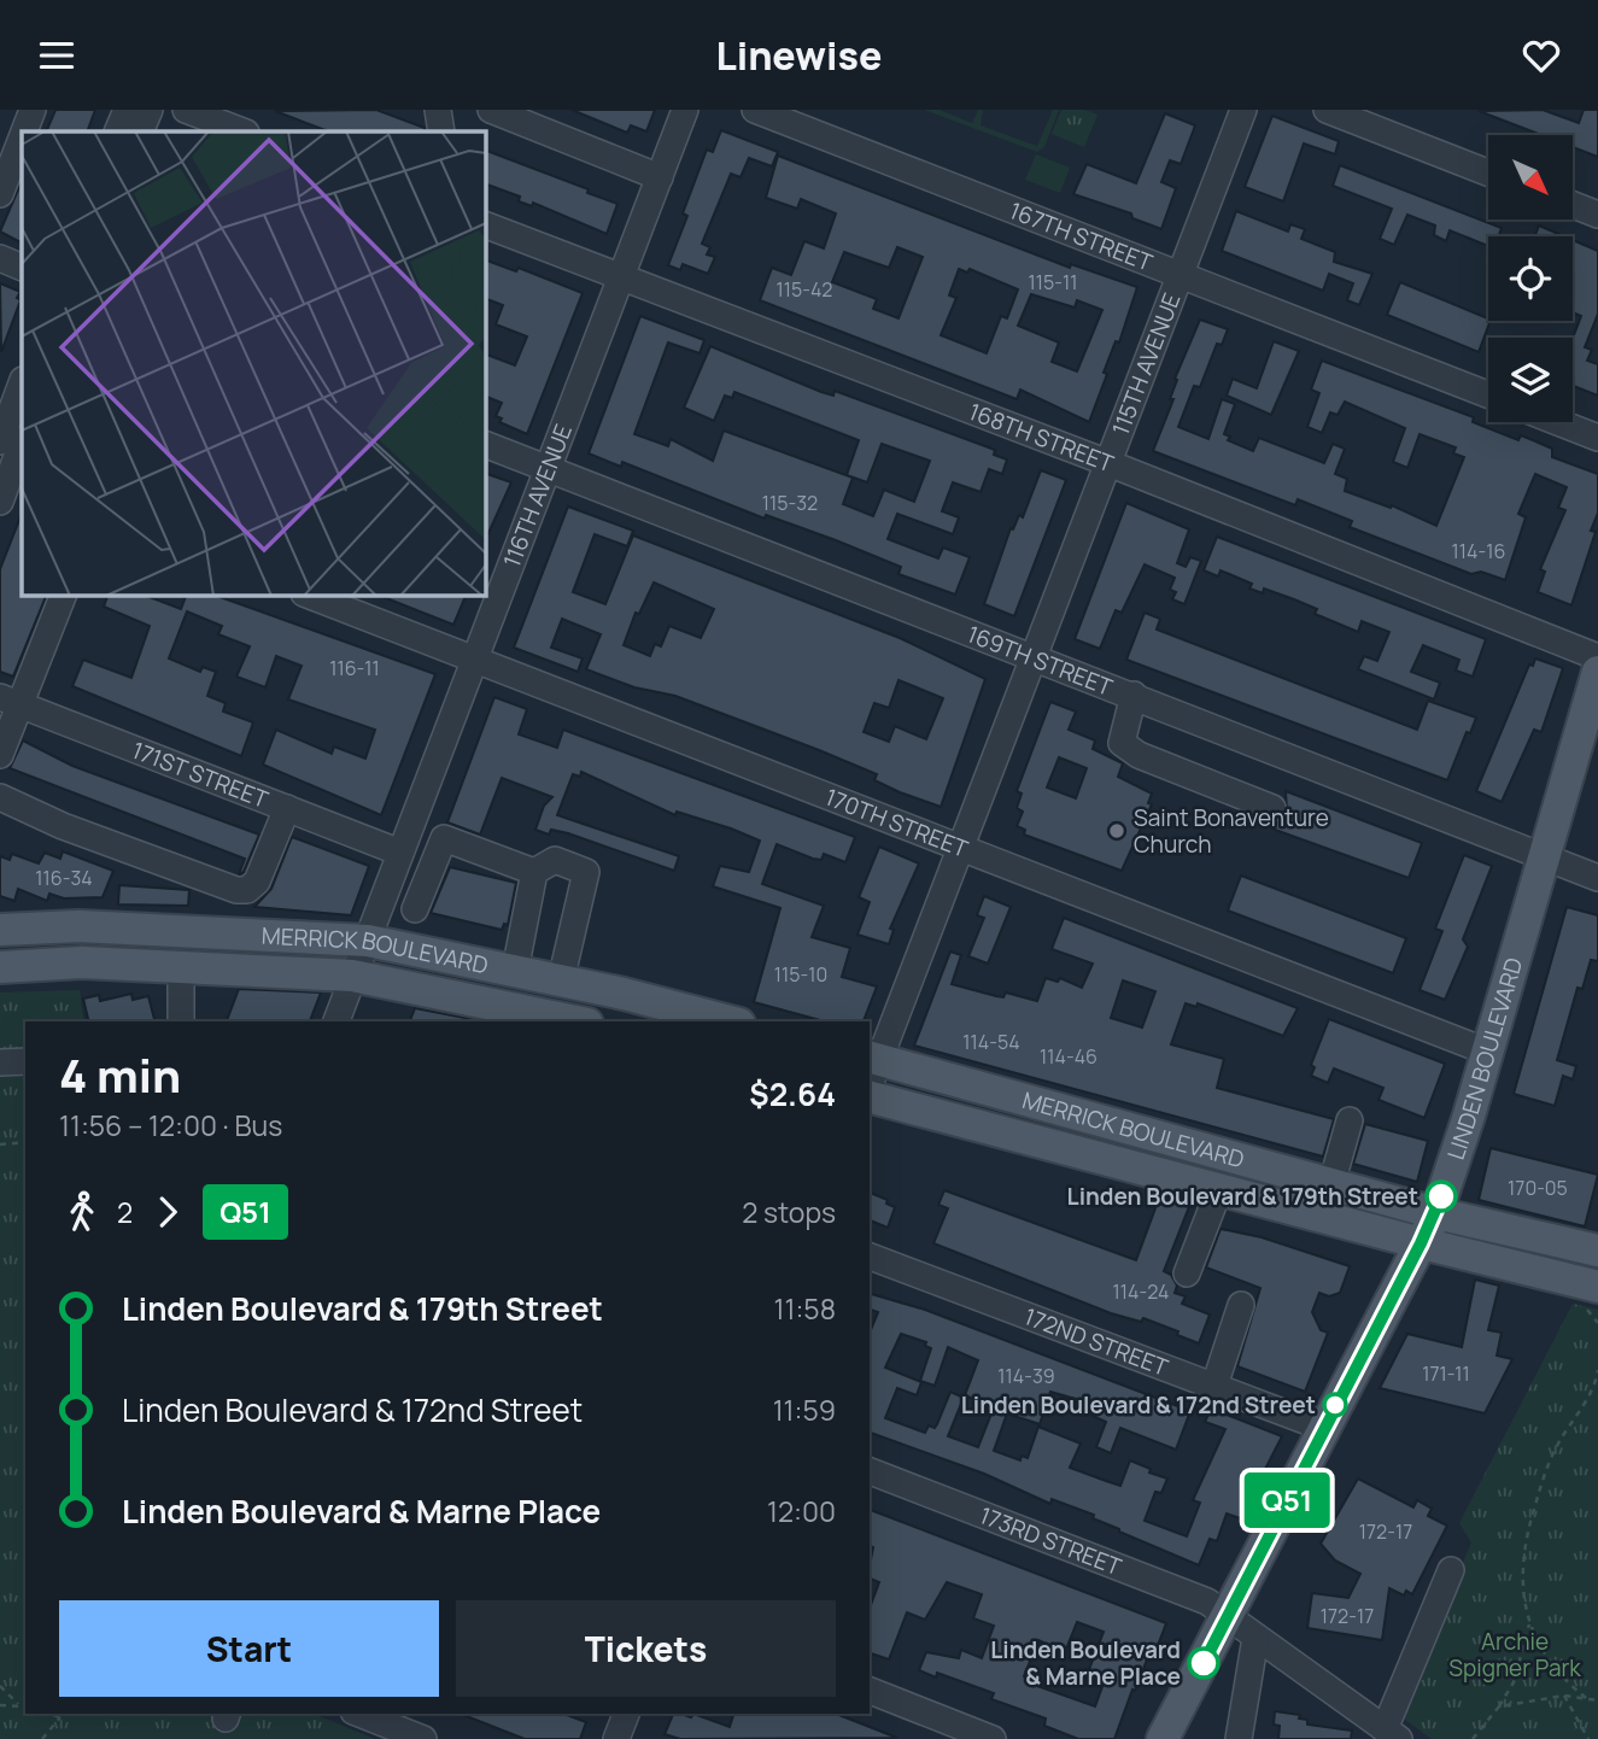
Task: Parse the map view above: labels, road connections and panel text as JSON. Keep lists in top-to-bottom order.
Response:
{
  "streets": {
    "main road": ["MERRICK BOULEVARD", "LINDEN BOULEVARD"],
    "street": [
      "167TH STREET",
      "115TH AVENUE",
      "168TH STREET",
      "116TH AVENUE",
      "169TH STREET",
      "171ST STREET",
      "170TH STREET",
      "172ND STREET",
      "173RD STREET"
    ]
  },
  "crossings": [
    ["167TH STREET", "115TH AVENUE"],
    ["115TH AVENUE", "168TH STREET"],
    ["115TH AVENUE", "169TH STREET"],
    ["115TH AVENUE", "170TH STREET"],
    ["115TH AVENUE", "MERRICK BOULEVARD"],
    ["168TH STREET", "116TH AVENUE"],
    ["116TH AVENUE", "169TH STREET"],
    ["116TH AVENUE", "171ST STREET"],
    ["116TH AVENUE", "170TH STREET"],
    ["116TH AVENUE", "MERRICK BOULEVARD"],
    ["169TH STREET", "LINDEN BOULEVARD"],
    ["170TH STREET", "LINDEN BOULEVARD"],
    ["MERRICK BOULEVARD", "LINDEN BOULEVARD"],
    ["LINDEN BOULEVARD", "172ND STREET"],
    ["LINDEN BOULEVARD", "173RD STREET"]
  ],
  "parks": ["Archie Spigner Park"],
  "places": [
    "Saint Bonaventure Church",
    "Linden Boulevard & 179th Street",
    "Linden Boulevard & 172nd Street",
    "Linden Boulevard & Marne Place"
  ],
  "lines": ["bus line Q51"],
  "house_numbers": [
    "115-11",
    "115-42",
    "115-32",
    "114-16",
    "116-11",
    "116-34",
    "115-10",
    "114-54",
    "114-46",
    "170-05",
    "114-24",
    "171-11",
    "114-39",
    "172-17",
    "172-17"
  ],
  "north": "bottom right",
  "page": {
    "header": "Linewise",
    "on_map": "Q51",
    "heading": ["4 min", "11:56 – 12:00 · Bus", "$2.64"],
    "legs": ["2", "Q51", "2 stops"],
    "list": [
      {
        "name": "Linden Boulevard & 179th Street",
        "value": "11:58"
      },
      {
        "name": "Linden Boulevard & 172nd Street",
        "value": "11:59"
      },
      {
        "name": "Linden Boulevard & Marne Place",
        "value": "12:00"
      }
    ],
    "buttons": ["Start", "Tickets"]
  }
}
